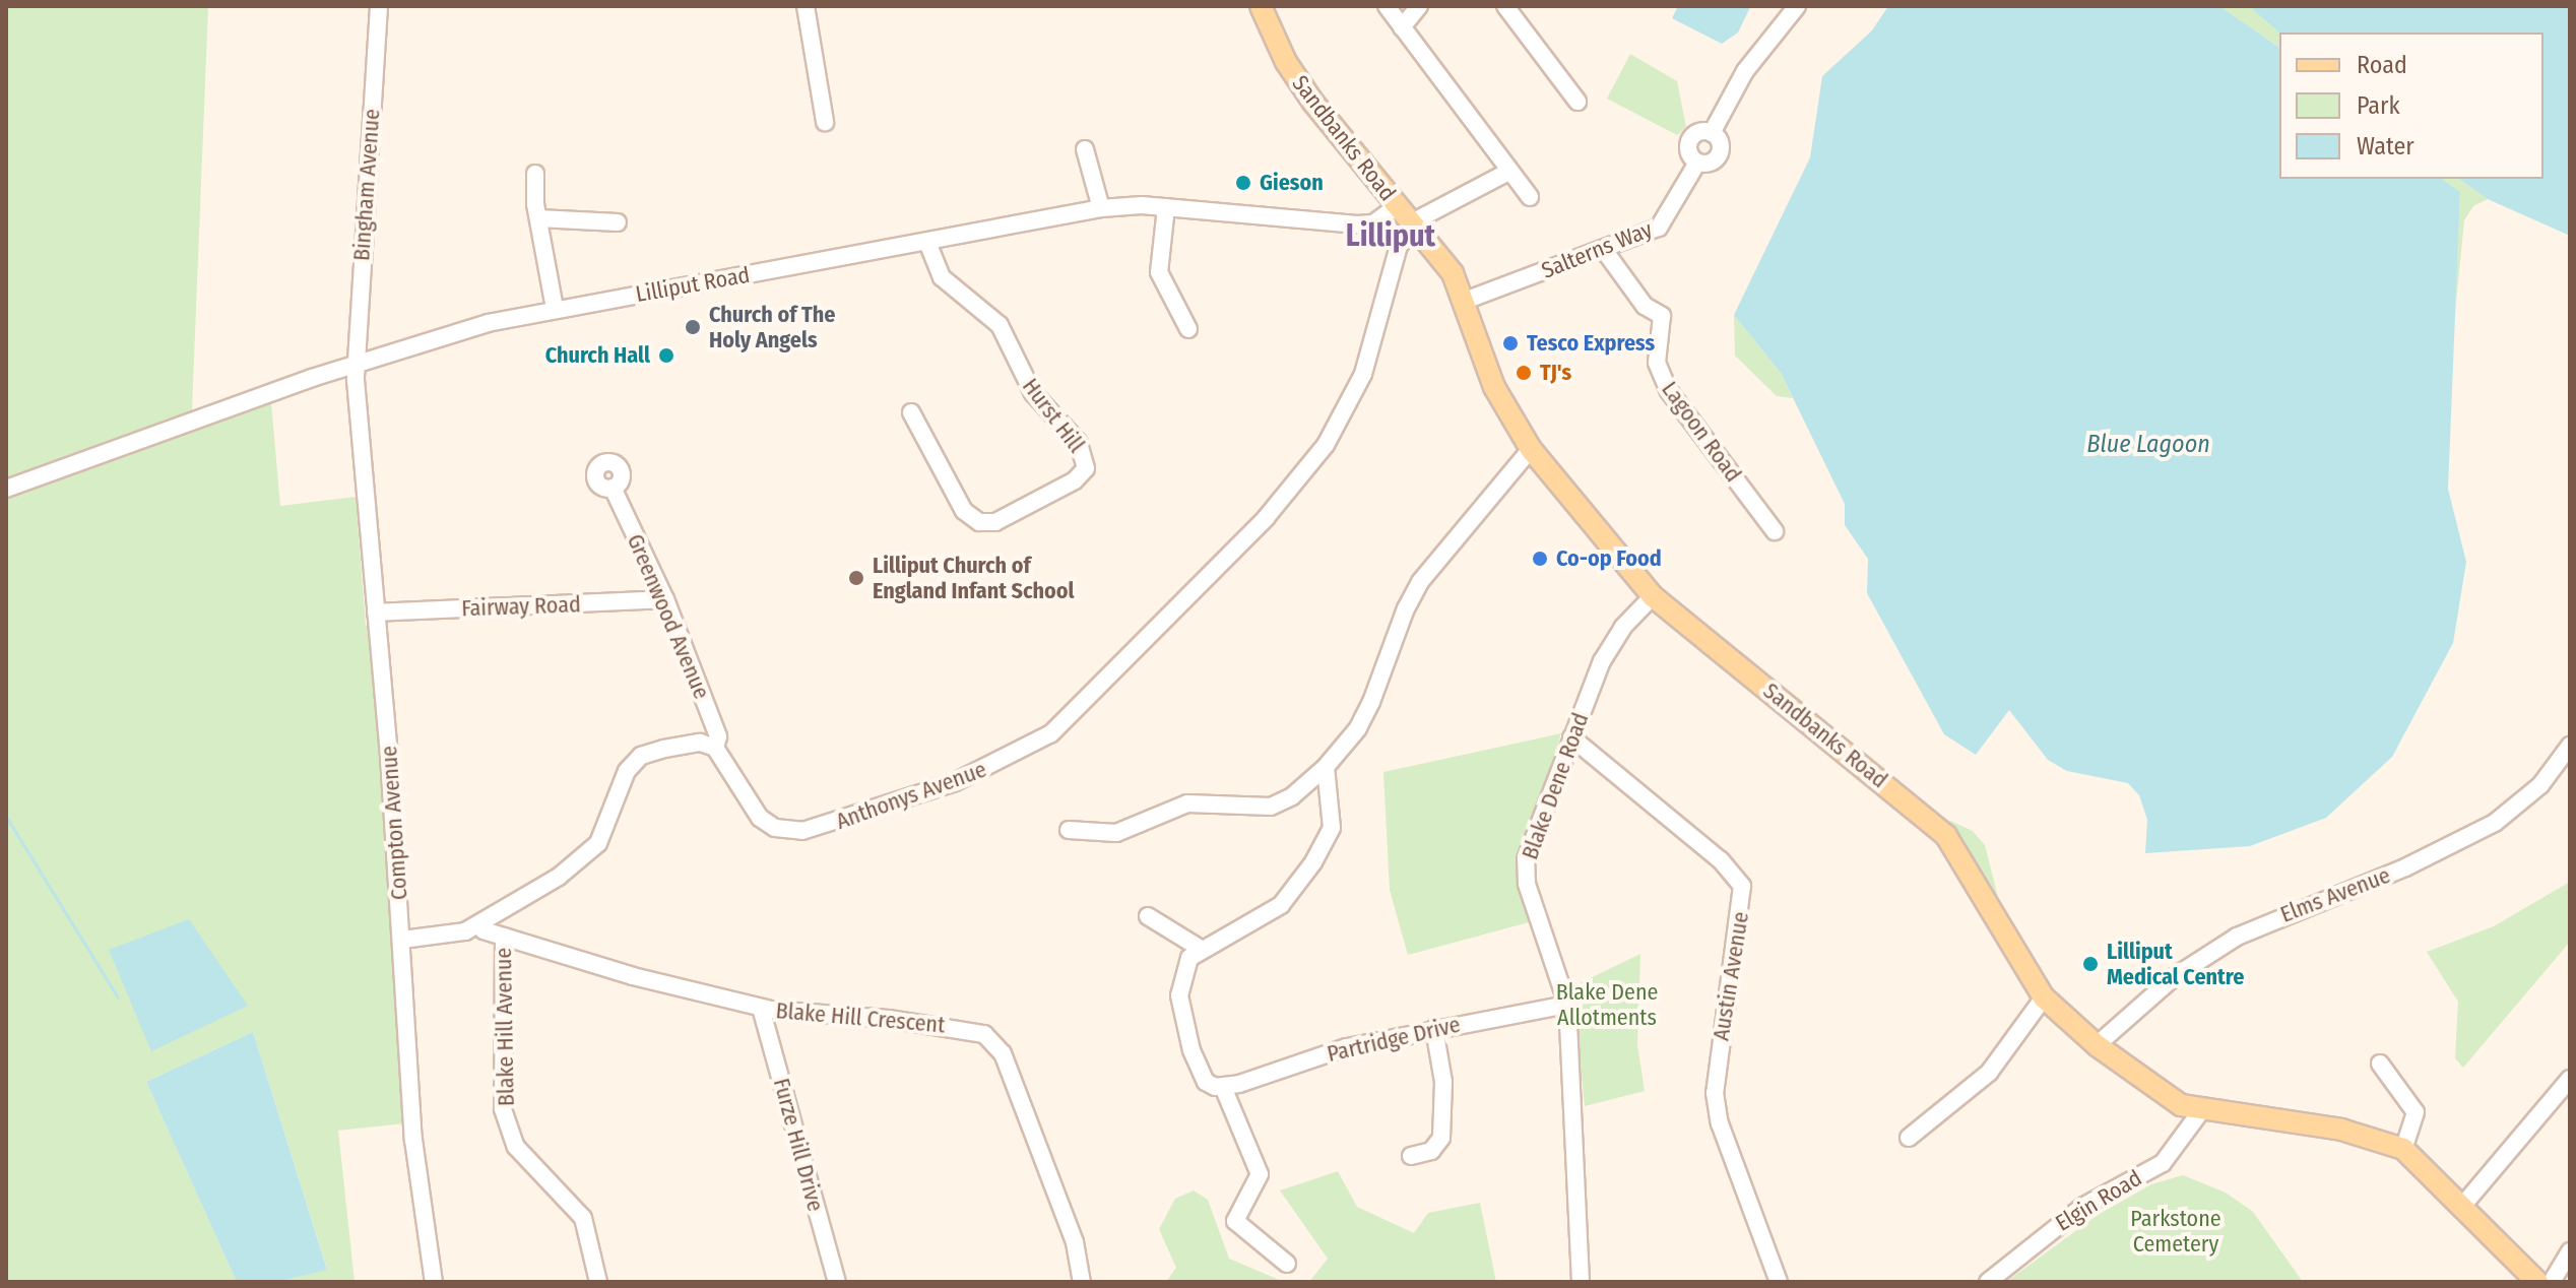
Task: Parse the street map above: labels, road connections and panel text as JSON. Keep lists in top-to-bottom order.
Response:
{
  "streets": {
    "main road": ["Sandbanks Road"],
    "street": [
      "Bingham Avenue",
      "Salterns Way",
      "Lilliput Road",
      "Hurst Hill",
      "Lagoon Road",
      "Fairway Road",
      "Greenwood Avenue",
      "Blake Dene Road",
      "Anthonys Avenue",
      "Compton Avenue",
      "Elms Avenue",
      "Austin Avenue",
      "Blake Hill Crescent",
      "Blake Hill Avenue",
      "Partridge Drive",
      "Furze Hill Drive",
      "Elgin Road"
    ]
  },
  "crossings": [
    ["Sandbanks Road", "Salterns Way"],
    ["Sandbanks Road", "Lilliput Road"],
    ["Sandbanks Road", "Blake Dene Road"],
    ["Sandbanks Road", "Anthonys Avenue"],
    ["Sandbanks Road", "Elms Avenue"],
    ["Sandbanks Road", "Elgin Road"],
    ["Bingham Avenue", "Lilliput Road"],
    ["Bingham Avenue", "Compton Avenue"],
    ["Salterns Way", "Lagoon Road"],
    ["Lilliput Road", "Hurst Hill"],
    ["Lilliput Road", "Compton Avenue"],
    ["Fairway Road", "Greenwood Avenue"],
    ["Fairway Road", "Compton Avenue"],
    ["Greenwood Avenue", "Anthonys Avenue"],
    ["Blake Dene Road", "Austin Avenue"],
    ["Blake Dene Road", "Partridge Drive"],
    ["Blake Hill Crescent", "Blake Hill Avenue"],
    ["Blake Hill Crescent", "Furze Hill Drive"]
  ],
  "districts": ["Lilliput"],
  "water": ["Blue Lagoon"],
  "parks": ["Blake Dene Allotments", "Parkstone Cemetery"],
  "places": [
    "Gieson",
    "Church of The Holy Angels",
    "Tesco Express",
    "Church Hall",
    "TJ's",
    "Co-op Food",
    "Lilliput Church of England Infant School",
    "Lilliput Medical Centre"
  ],
  "legend": ["Road", "Park", "Water"]
}
